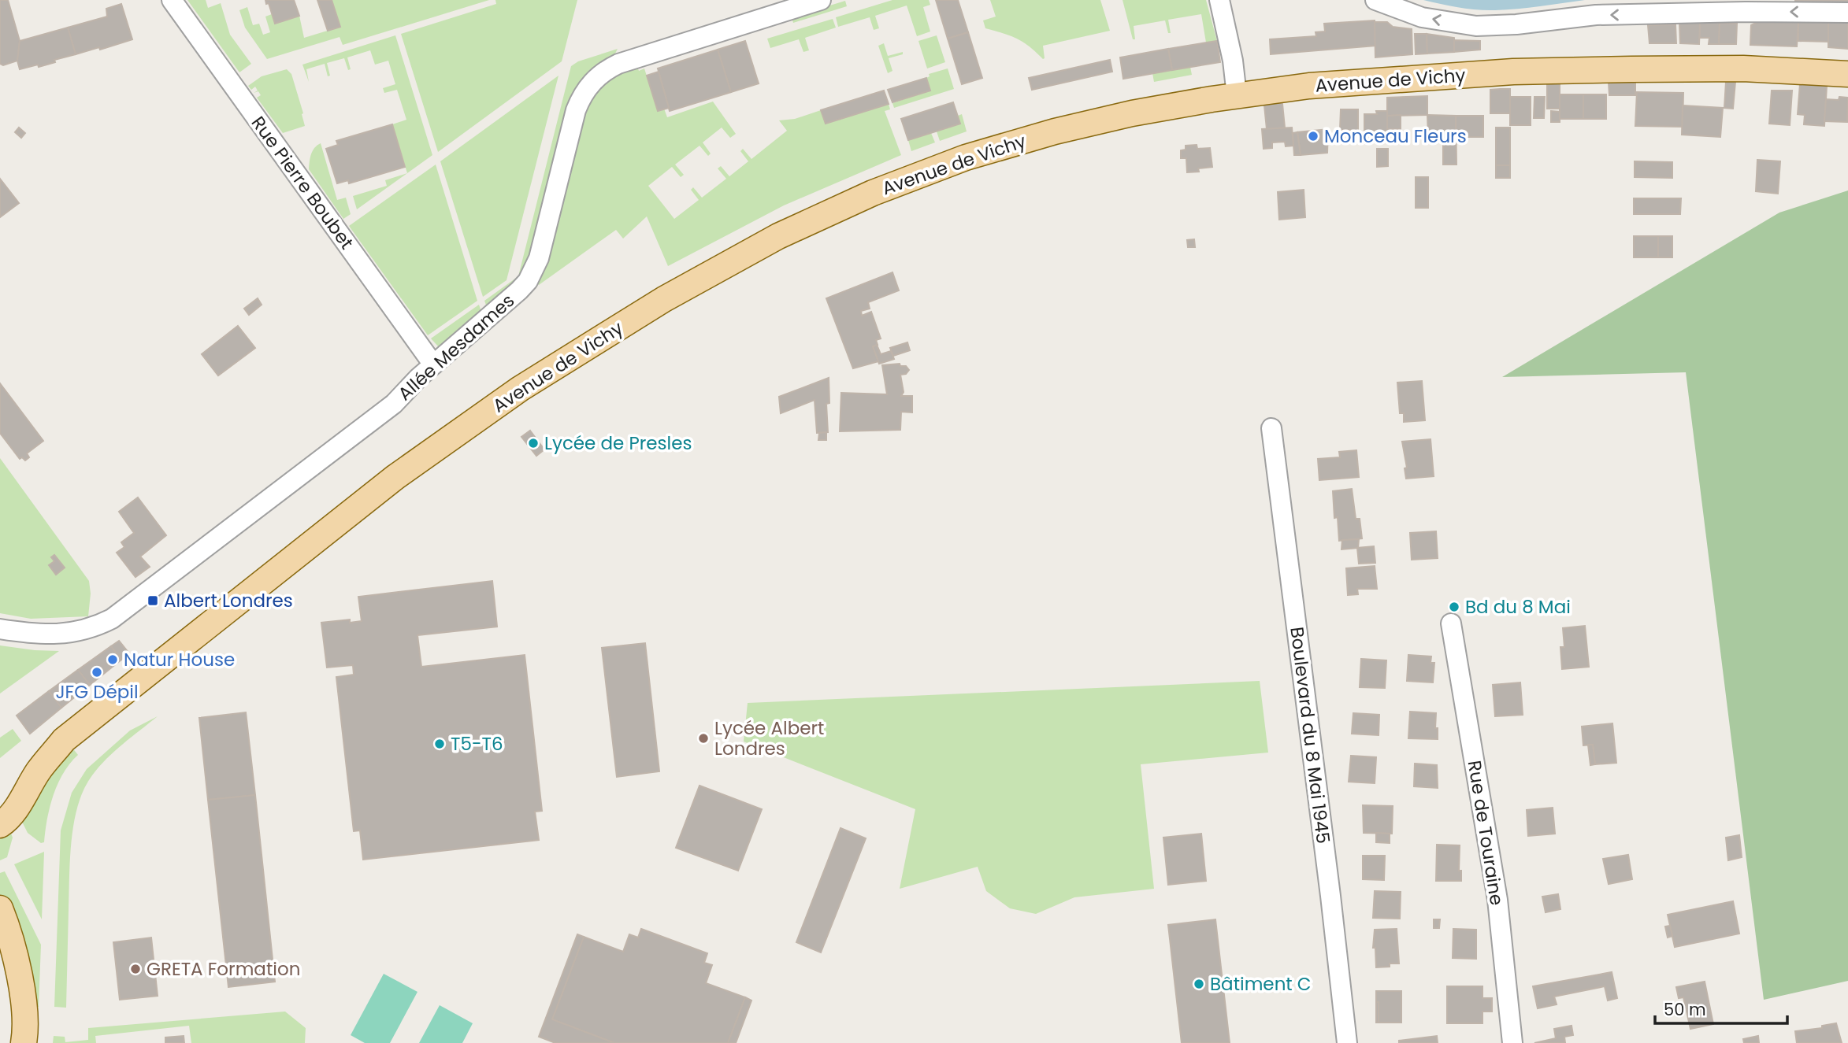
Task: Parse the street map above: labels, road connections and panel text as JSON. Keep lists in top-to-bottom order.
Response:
{
  "streets": {
    "main road": ["Avenue de Vichy"],
    "street": [
      "Rue Pierre Boubet",
      "Allée Mesdames",
      "Boulevard du 8 Mai 1945",
      "Rue de Touraine"
    ]
  },
  "crossings": [
    ["Rue Pierre Boubet", "Allée Mesdames"]
  ],
  "places": {
    "other": [
      "Monceau Fleurs",
      "Lycée de Presles",
      "Bd du 8 Mai",
      "Natur House",
      "JFG Dépil",
      "Lycée Albert Londres",
      "T5-T6",
      "GRETA Formation",
      "Bâtiment C"
    ],
    "transit": ["Albert Londres"]
  },
  "scale_bar": "50 m"
}
